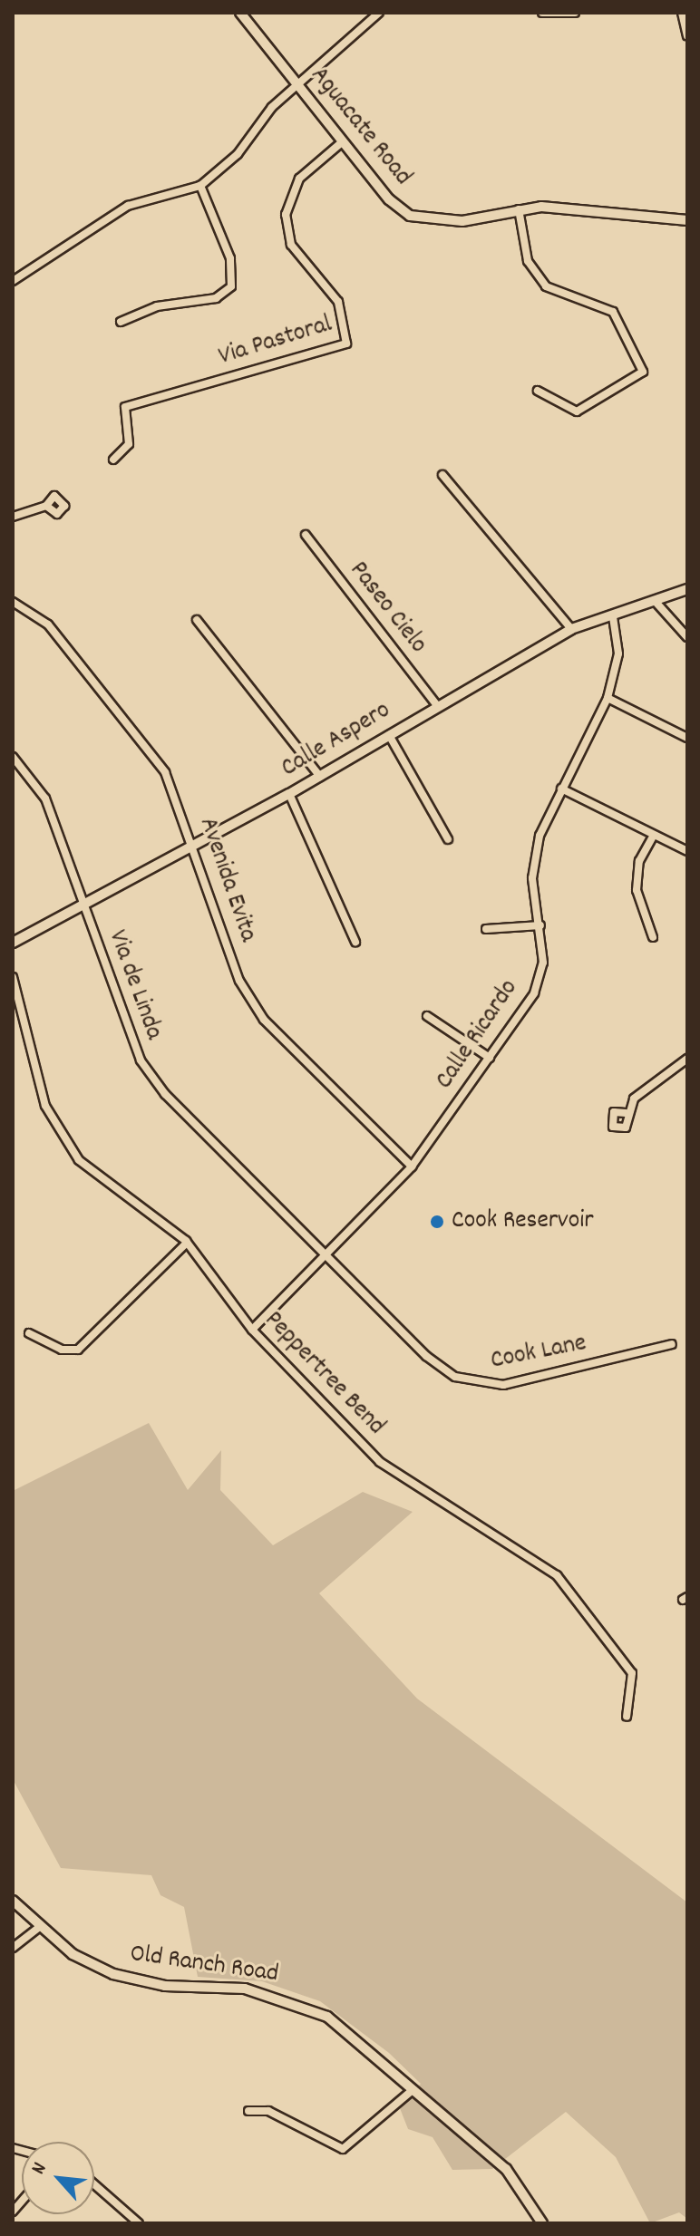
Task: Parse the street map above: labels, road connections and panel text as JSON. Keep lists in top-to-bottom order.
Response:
{
  "streets": {
    "street": [
      "Aguacate Road",
      "Via Pastoral",
      "Paseo Cielo",
      "Calle Aspero",
      "Avenida Evita",
      "Via de Linda",
      "Calle Ricardo",
      "Cook Lane",
      "Peppertree Bend",
      "Old Ranch Road"
    ]
  },
  "crossings": [
    ["Aguacate Road", "Via Pastoral"],
    ["Paseo Cielo", "Calle Aspero"],
    ["Calle Aspero", "Avenida Evita"],
    ["Calle Aspero", "Via de Linda"],
    ["Calle Aspero", "Calle Ricardo"],
    ["Avenida Evita", "Calle Ricardo"],
    ["Via de Linda", "Calle Ricardo"],
    ["Via de Linda", "Cook Lane"],
    ["Calle Ricardo", "Cook Lane"],
    ["Calle Ricardo", "Peppertree Bend"]
  ],
  "places": ["Cook Reservoir"],
  "north": "top left"
}
